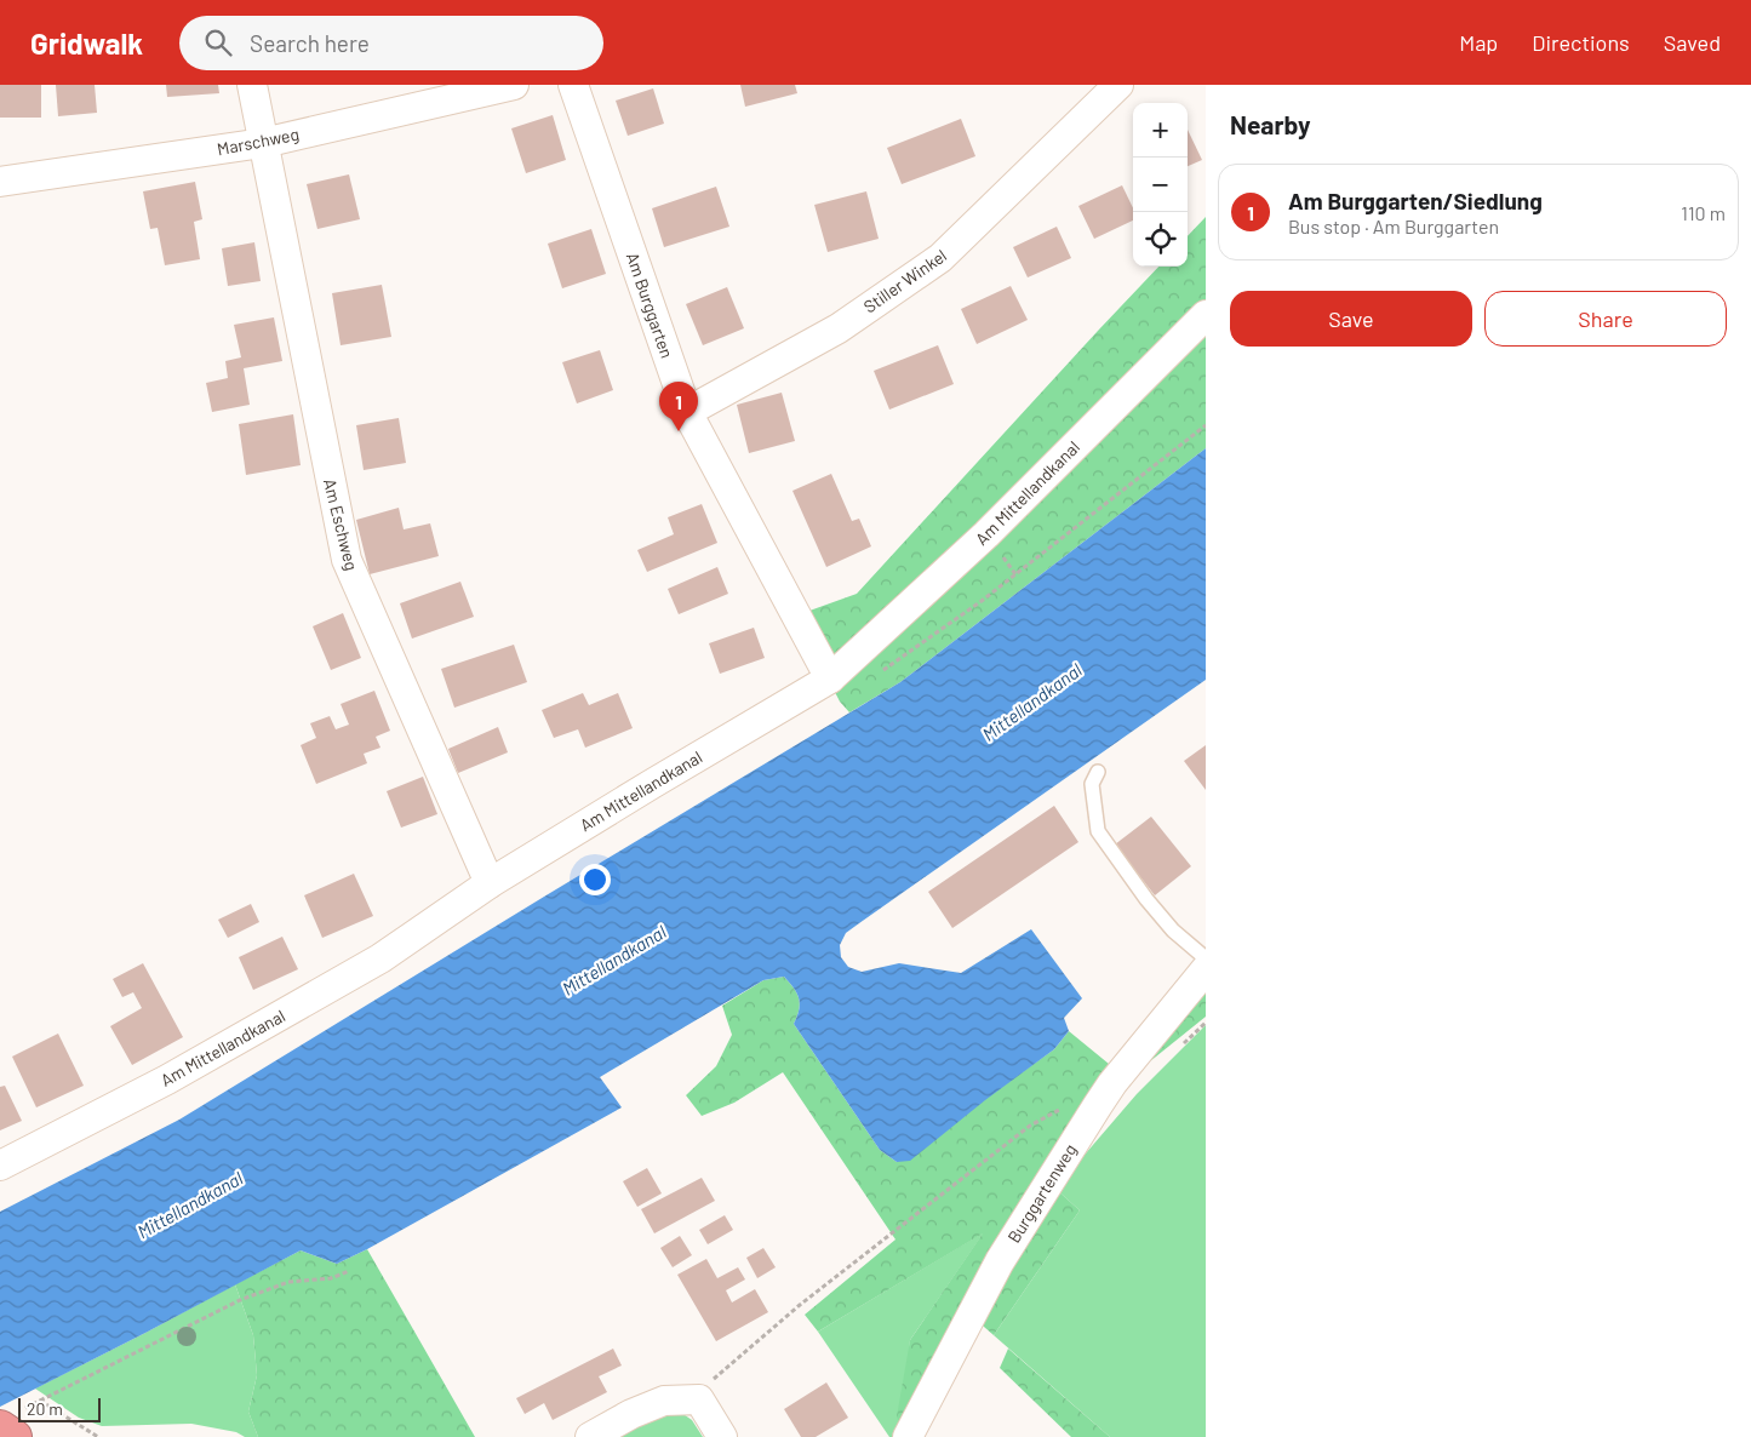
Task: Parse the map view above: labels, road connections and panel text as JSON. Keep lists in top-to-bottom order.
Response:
{
  "streets": {
    "street": [
      "Marschweg",
      "Stiller Winkel",
      "Am Burggarten",
      "Am Mittellandkanal",
      "Am Eschweg",
      "Burggartenweg"
    ]
  },
  "crossings": [
    ["Marschweg", "Am Eschweg"],
    ["Stiller Winkel", "Am Burggarten"],
    ["Am Burggarten", "Am Mittellandkanal"],
    ["Am Mittellandkanal", "Am Eschweg"]
  ],
  "water": ["Mittellandkanal"],
  "scale_bar": "20 m",
  "page": {
    "header": "Gridwalk",
    "search": "Search here",
    "nav": ["Map", "Directions", "Saved"],
    "heading": "Nearby",
    "map_buttons": ["+", "−"],
    "list": [
      {
        "mark": "1",
        "name": "Am Burggarten/Siedlung",
        "note": "Bus stop · Am Burggarten",
        "value": "110 m"
      }
    ],
    "buttons": ["Save", "Share"],
    "pins": "1",
    "scale": "20 m"
  }
}
